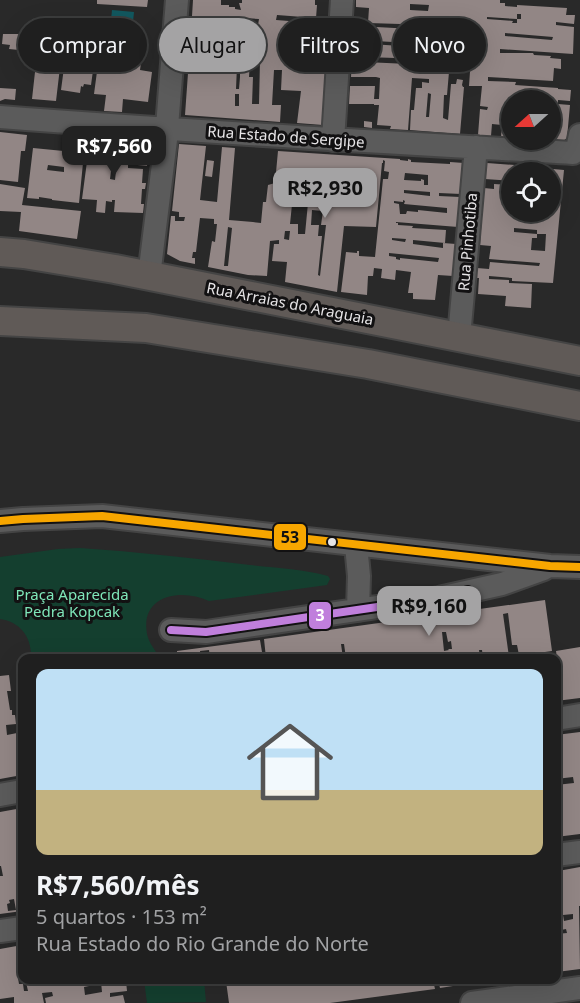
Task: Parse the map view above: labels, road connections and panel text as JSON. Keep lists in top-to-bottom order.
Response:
{
  "streets": {
    "main road": ["Rua Arraias do Araguaia"],
    "street": ["Rua Estado de Sergipe", "Rua Pinhotiba"]
  },
  "crossings": [
    ["Rua Estado de Sergipe", "Rua Pinhotiba"],
    ["Rua Pinhotiba", "Rua Arraias do Araguaia"]
  ],
  "parks": ["Praça Aparecida Pedra Kopcak"],
  "lines": ["transit line 53", "transit line 3"],
  "north": "left",
  "page": {
    "chip": [
      "Comprar",
      "Alugar",
      "Filtros",
      "Novo"
    ],
    "price": ["R$7,560", "R$2,930", "R$9,160"],
    "list": [
      {
        "name": "R$7,560/mês",
        "note": "5 quartos · 153 m² · Rua Estado do Rio Grande do Norte"
      }
    ]
  }
}
